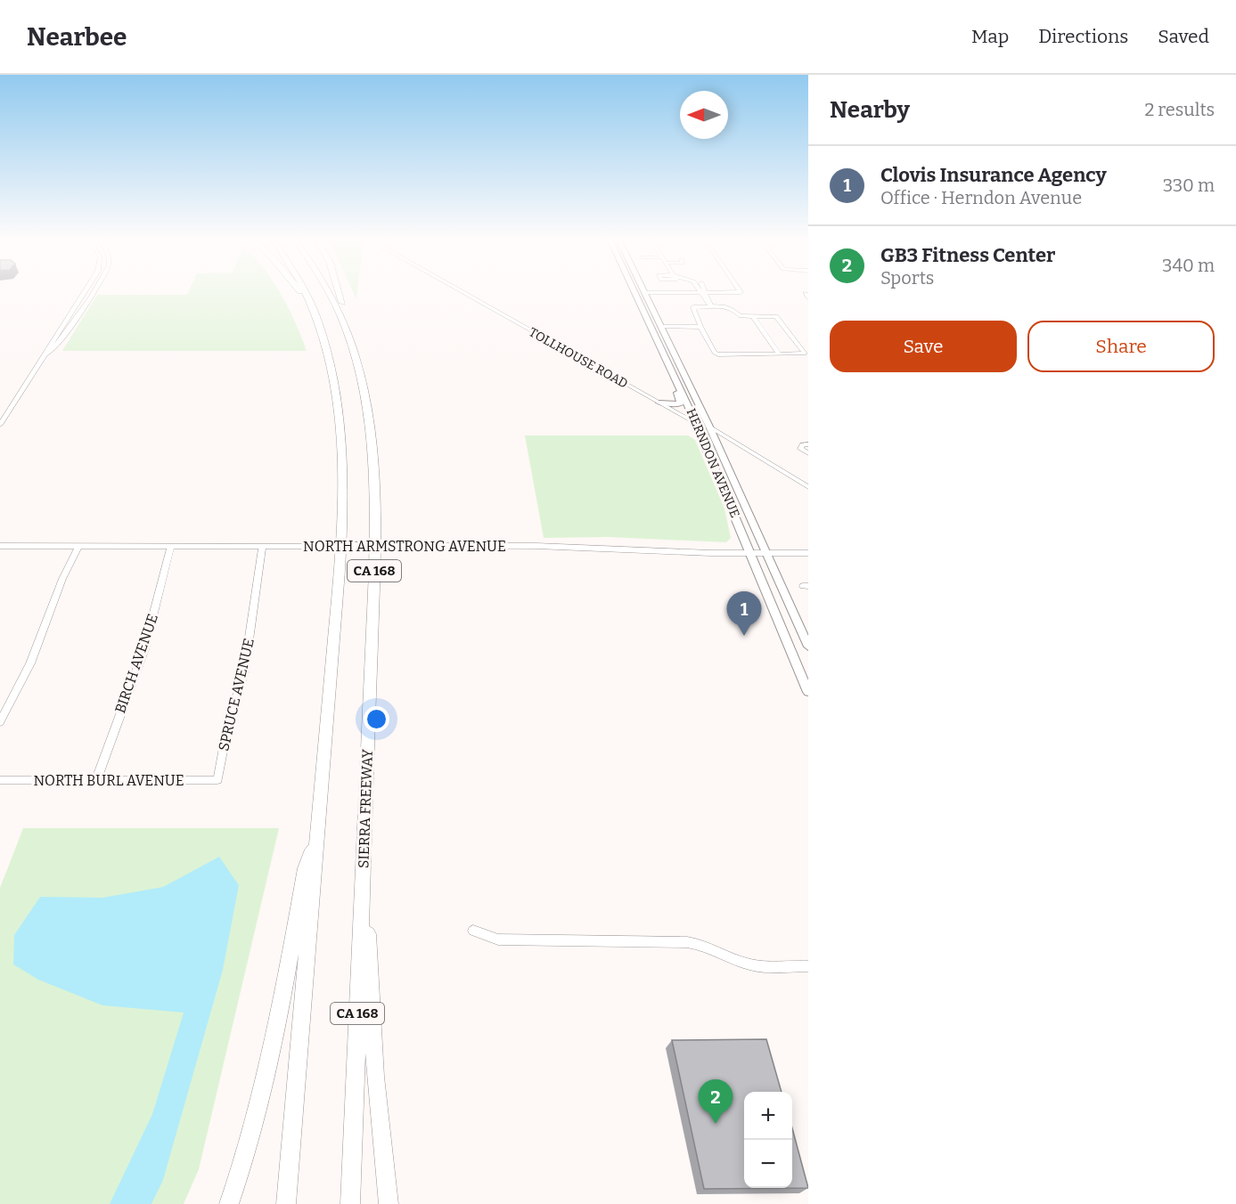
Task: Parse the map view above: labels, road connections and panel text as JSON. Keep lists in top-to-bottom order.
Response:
{
  "streets": {
    "highway": ["CA 168", "SIERRA FREEWAY"],
    "main road": ["HERNDON AVENUE"],
    "street": [
      "TOLLHOUSE ROAD",
      "NORTH ARMSTRONG AVENUE",
      "BIRCH AVENUE",
      "SPRUCE AVENUE",
      "NORTH BURL AVENUE"
    ]
  },
  "crossings": [
    ["TOLLHOUSE ROAD", "HERNDON AVENUE"],
    ["HERNDON AVENUE", "NORTH ARMSTRONG AVENUE"],
    ["NORTH ARMSTRONG AVENUE", "BIRCH AVENUE"],
    ["NORTH ARMSTRONG AVENUE", "SPRUCE AVENUE"],
    ["BIRCH AVENUE", "NORTH BURL AVENUE"],
    ["SPRUCE AVENUE", "NORTH BURL AVENUE"]
  ],
  "north": "left",
  "page": {
    "header": "Nearbee",
    "nav": ["Map", "Directions", "Saved"],
    "heading": ["Nearby", "2 results"],
    "list": [
      {
        "mark": "1",
        "name": "Clovis Insurance Agency",
        "note": "Office · Herndon Avenue",
        "value": "330 m"
      },
      {
        "mark": "2",
        "name": "GB3 Fitness Center",
        "note": "Sports",
        "value": "340 m"
      }
    ],
    "buttons": ["Save", "Share"],
    "pins": ["1", "2"],
    "map_buttons": ["+", "−"]
  }
}
